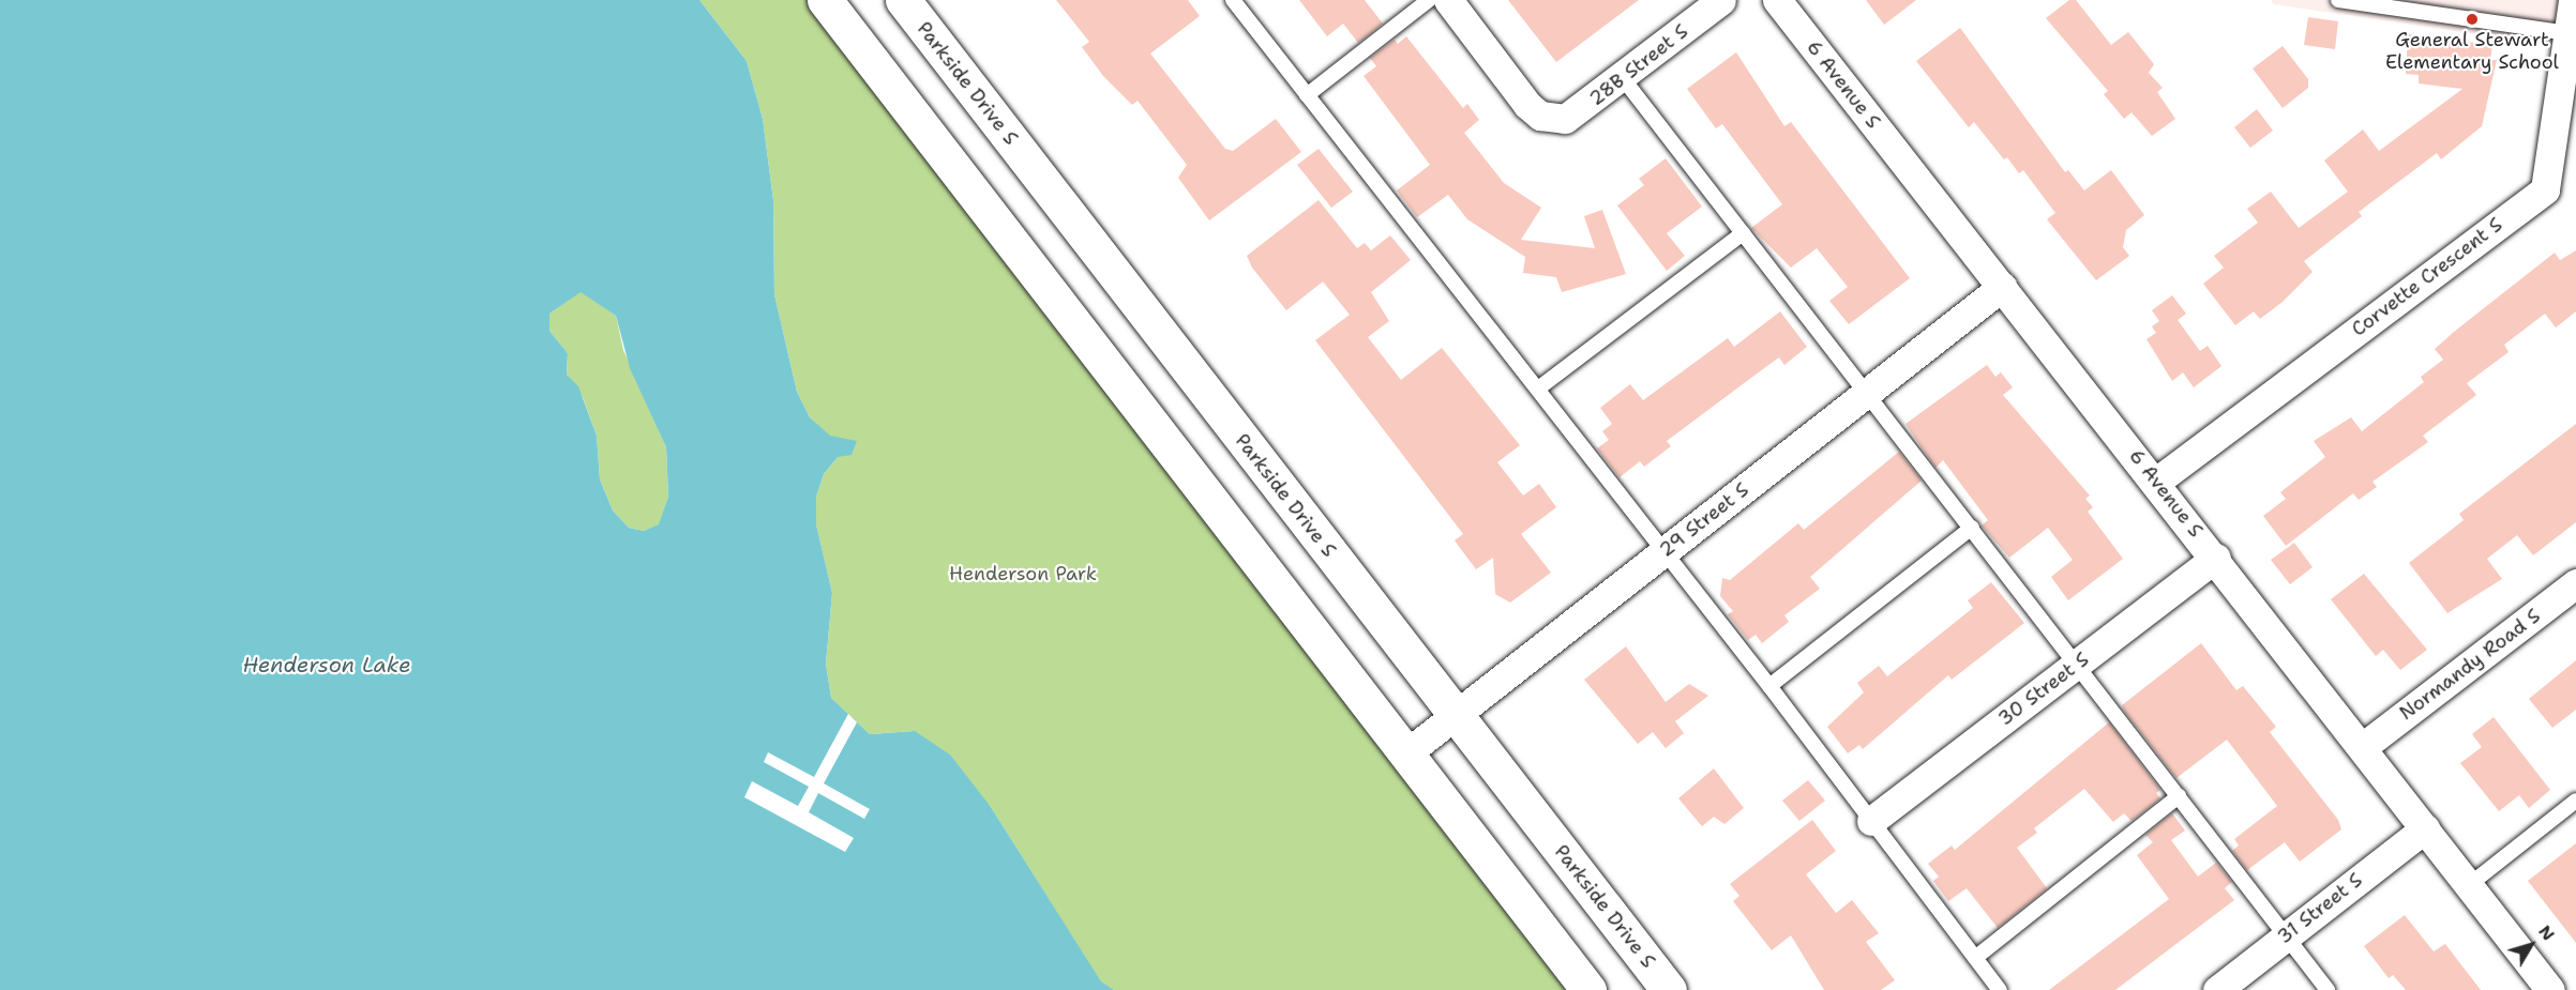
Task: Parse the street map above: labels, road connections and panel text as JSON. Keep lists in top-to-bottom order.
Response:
{
  "streets": {
    "street": [
      "28B Street S",
      "Parkside Drive S",
      "6 Avenue S",
      "Corvette Crescent S",
      "29 Street S",
      "Normandy Road S",
      "30 Street S",
      "31 Street S"
    ]
  },
  "crossings": [
    ["Parkside Drive S", "29 Street S"],
    ["6 Avenue S", "Corvette Crescent S"],
    ["6 Avenue S", "29 Street S"],
    ["6 Avenue S", "Normandy Road S"],
    ["6 Avenue S", "30 Street S"],
    ["6 Avenue S", "31 Street S"]
  ],
  "water": ["Henderson Lake"],
  "parks": ["Henderson Park"],
  "places": ["General Stewart Elementary School"],
  "north": "top right"
}
